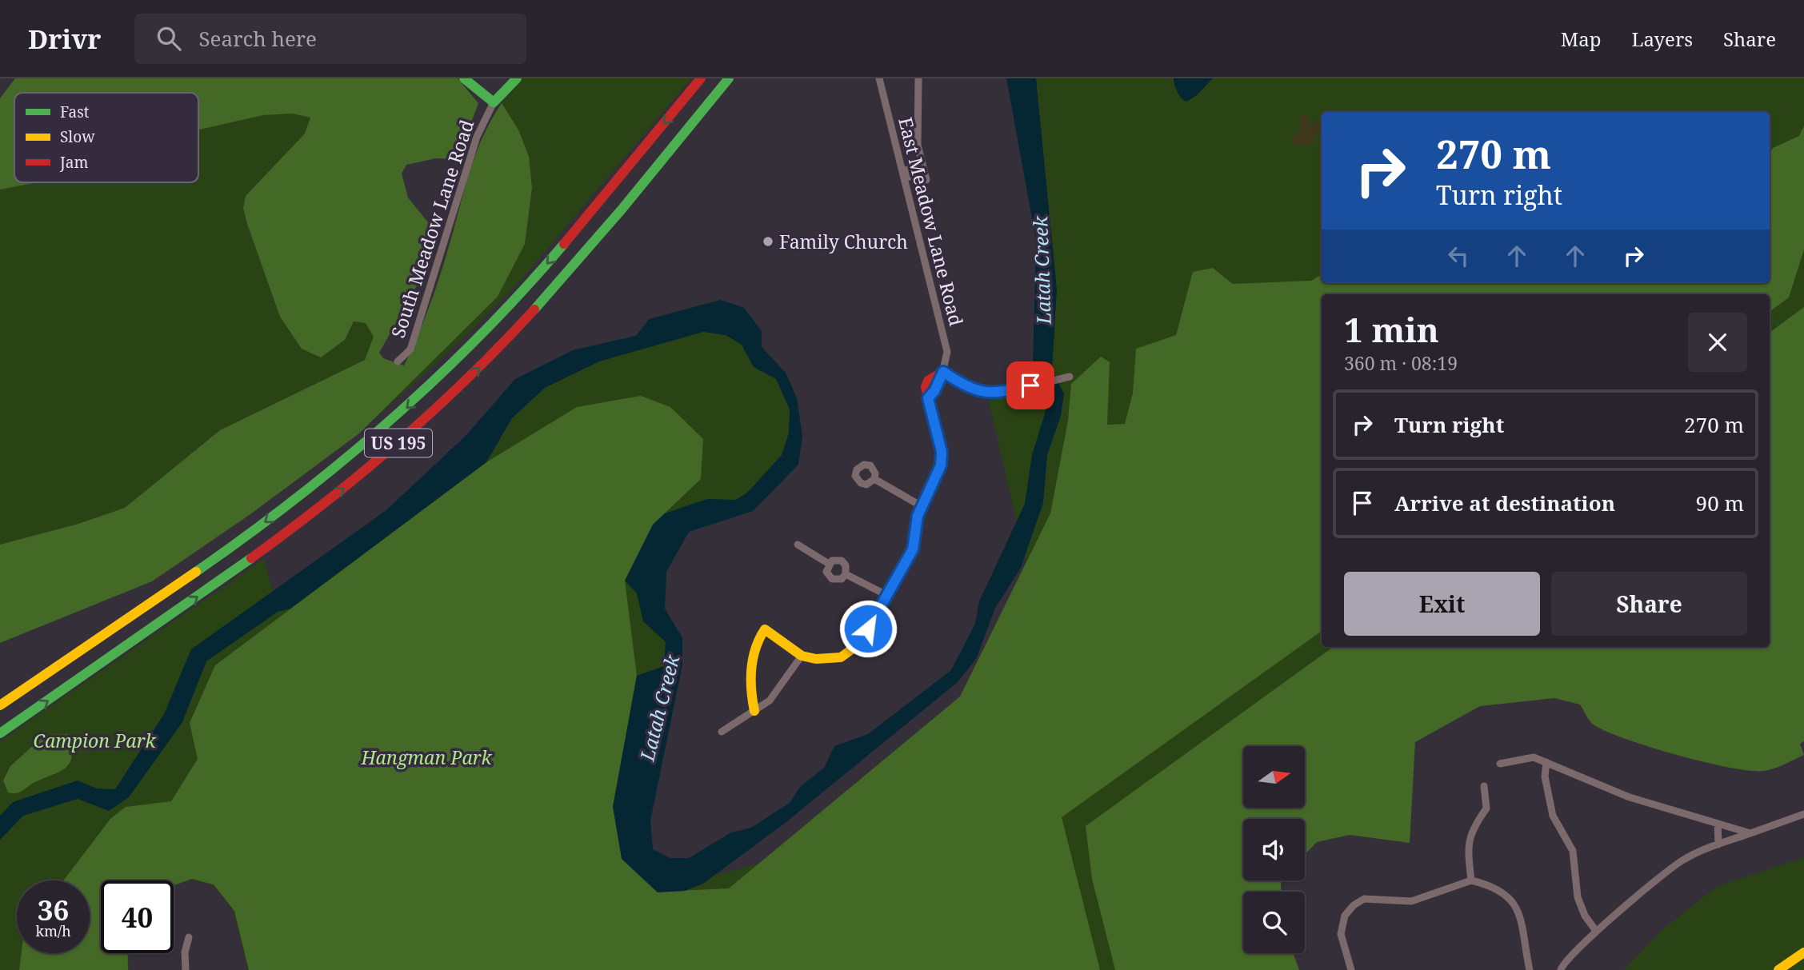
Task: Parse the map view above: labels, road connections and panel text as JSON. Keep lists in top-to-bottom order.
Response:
{
  "streets": {
    "main road": ["South Meadow Lane Road", "US 195"],
    "street": ["East Meadow Lane Road"]
  },
  "water": ["Latah Creek"],
  "parks": ["Campion Park", "Hangman Park"],
  "places": ["Family Church"],
  "legend": ["Fast", "Slow", "Jam"],
  "north": "right",
  "page": {
    "header": "Drivr",
    "search": "Search here",
    "nav": ["Map", "Layers", "Share"],
    "turn": ["270 m", "Turn right"],
    "heading": ["1 min", "360 m · 08:19"],
    "list": [
      {
        "name": "Turn right",
        "value": "270 m"
      },
      {
        "name": "Arrive at destination",
        "value": "90 m"
      }
    ],
    "buttons": ["Exit", "Share"],
    "speed": "36 km/h",
    "limit": "40"
  }
}
